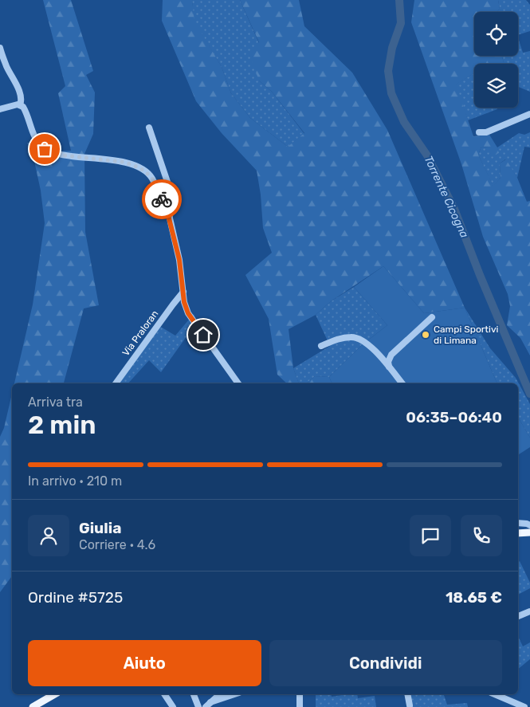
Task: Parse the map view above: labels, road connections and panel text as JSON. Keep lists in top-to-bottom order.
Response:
{
  "streets": {
    "street": ["Via Praloran"]
  },
  "water": ["Torrente Cicogna"],
  "places": ["Campi Sportivi di Limana"],
  "page": {
    "heading": ["2 min", "Arriva tra", "06:35–06:40"],
    "panel": [
      "Giulia",
      "Corriere · 4.6",
      "Ordine #5725",
      "18.65 €"
    ],
    "bar": "In arrivo · 210 m",
    "buttons": ["Aiuto", "Condividi"]
  }
}
